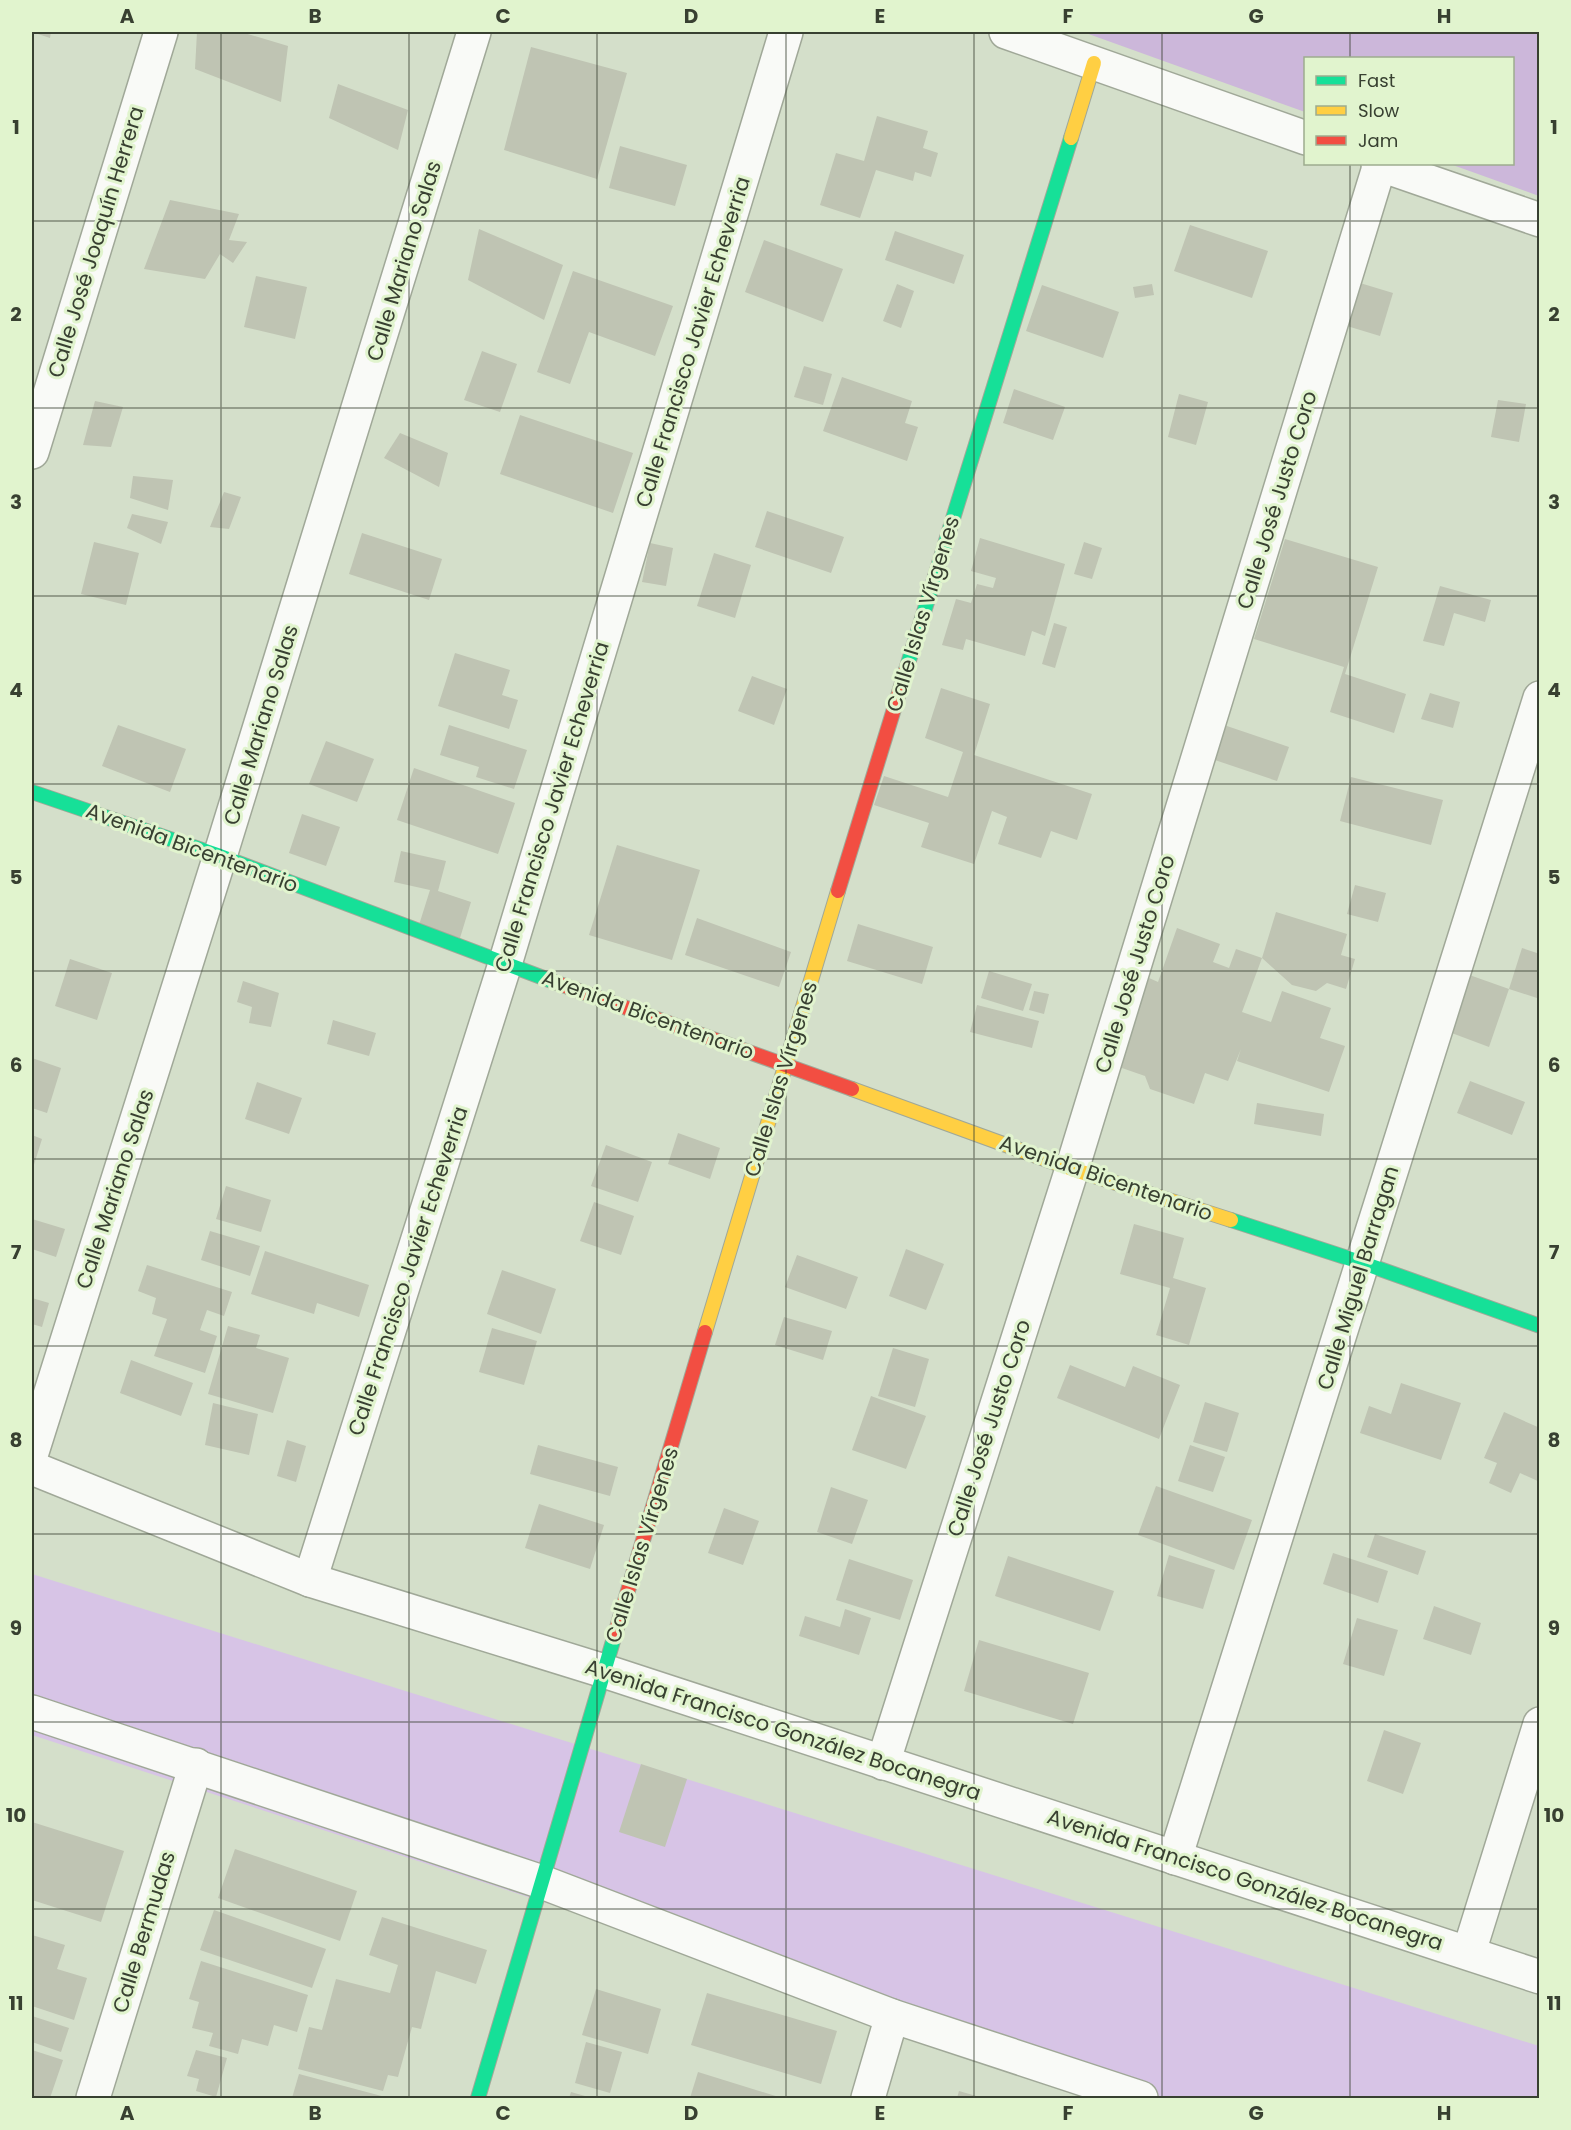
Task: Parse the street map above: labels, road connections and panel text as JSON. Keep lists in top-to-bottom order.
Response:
{
  "streets": {
    "street": [
      "Calle José Joaquín Herrera",
      "Calle Mariano Salas",
      "Calle Francisco Javier Echeverria",
      "Calle José Justo Coro",
      "Calle Islas Vírgenes",
      "Avenida Bicentenario",
      "Calle Miguel Barragan",
      "Avenida Francisco González Bocanegra",
      "Calle Bermudas"
    ]
  },
  "crossings": [
    ["Calle Mariano Salas", "Avenida Bicentenario"],
    ["Calle Francisco Javier Echeverria", "Avenida Bicentenario"],
    ["Calle Francisco Javier Echeverria", "Avenida Francisco González Bocanegra"],
    ["Calle José Justo Coro", "Avenida Bicentenario"],
    ["Calle José Justo Coro", "Avenida Francisco González Bocanegra"],
    ["Calle Islas Vírgenes", "Avenida Bicentenario"],
    ["Calle Islas Vírgenes", "Avenida Francisco González Bocanegra"],
    ["Avenida Bicentenario", "Calle Miguel Barragan"],
    ["Calle Miguel Barragan", "Avenida Francisco González Bocanegra"]
  ],
  "legend": ["Fast", "Slow", "Jam"],
  "grid": {
    "columns": [
      "A",
      "B",
      "C",
      "D",
      "E",
      "F",
      "G",
      "H"
    ],
    "rows": [
      "1",
      "2",
      "3",
      "4",
      "5",
      "6",
      "7",
      "8",
      "9",
      "10",
      "11"
    ]
  }
}
